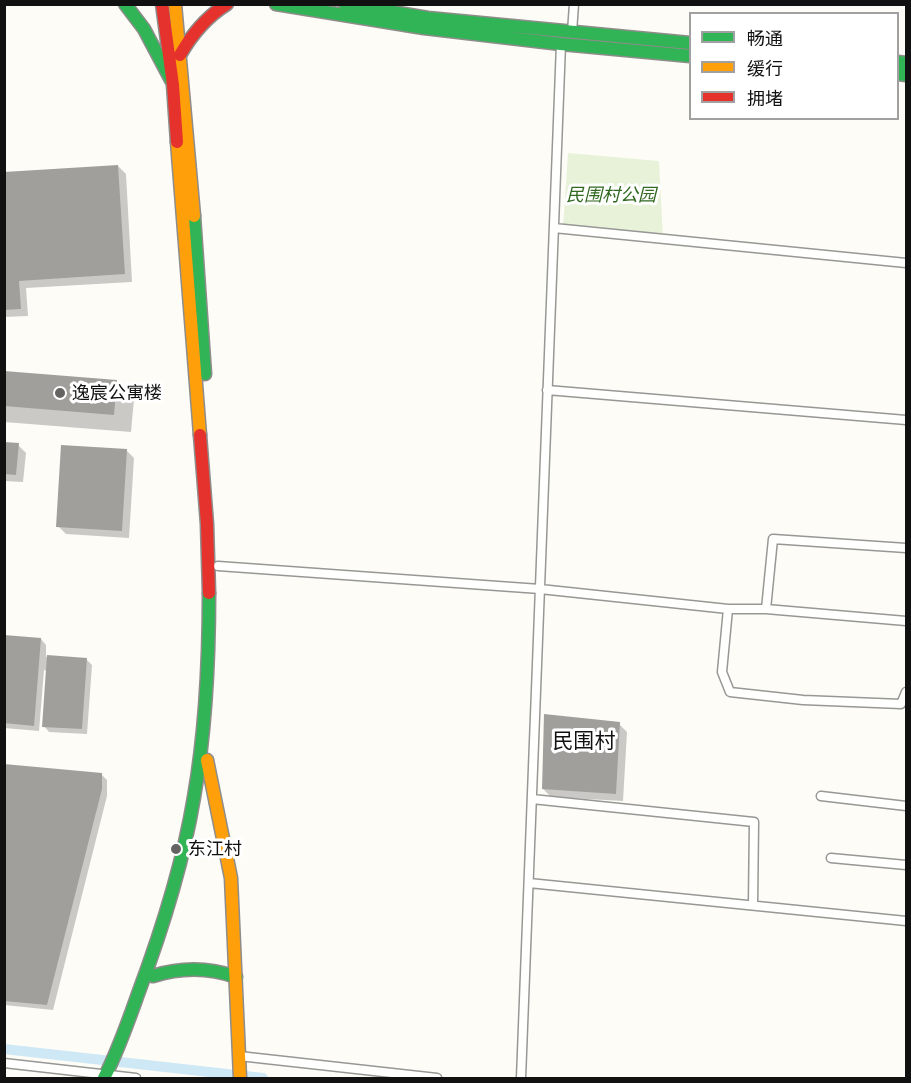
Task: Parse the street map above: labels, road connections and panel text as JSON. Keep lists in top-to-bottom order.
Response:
{
  "districts": ["民围村"],
  "parks": ["民围村公园"],
  "places": ["逸宸公寓楼", "东江村"],
  "legend": ["畅通", "缓行", "拥堵"]
}
